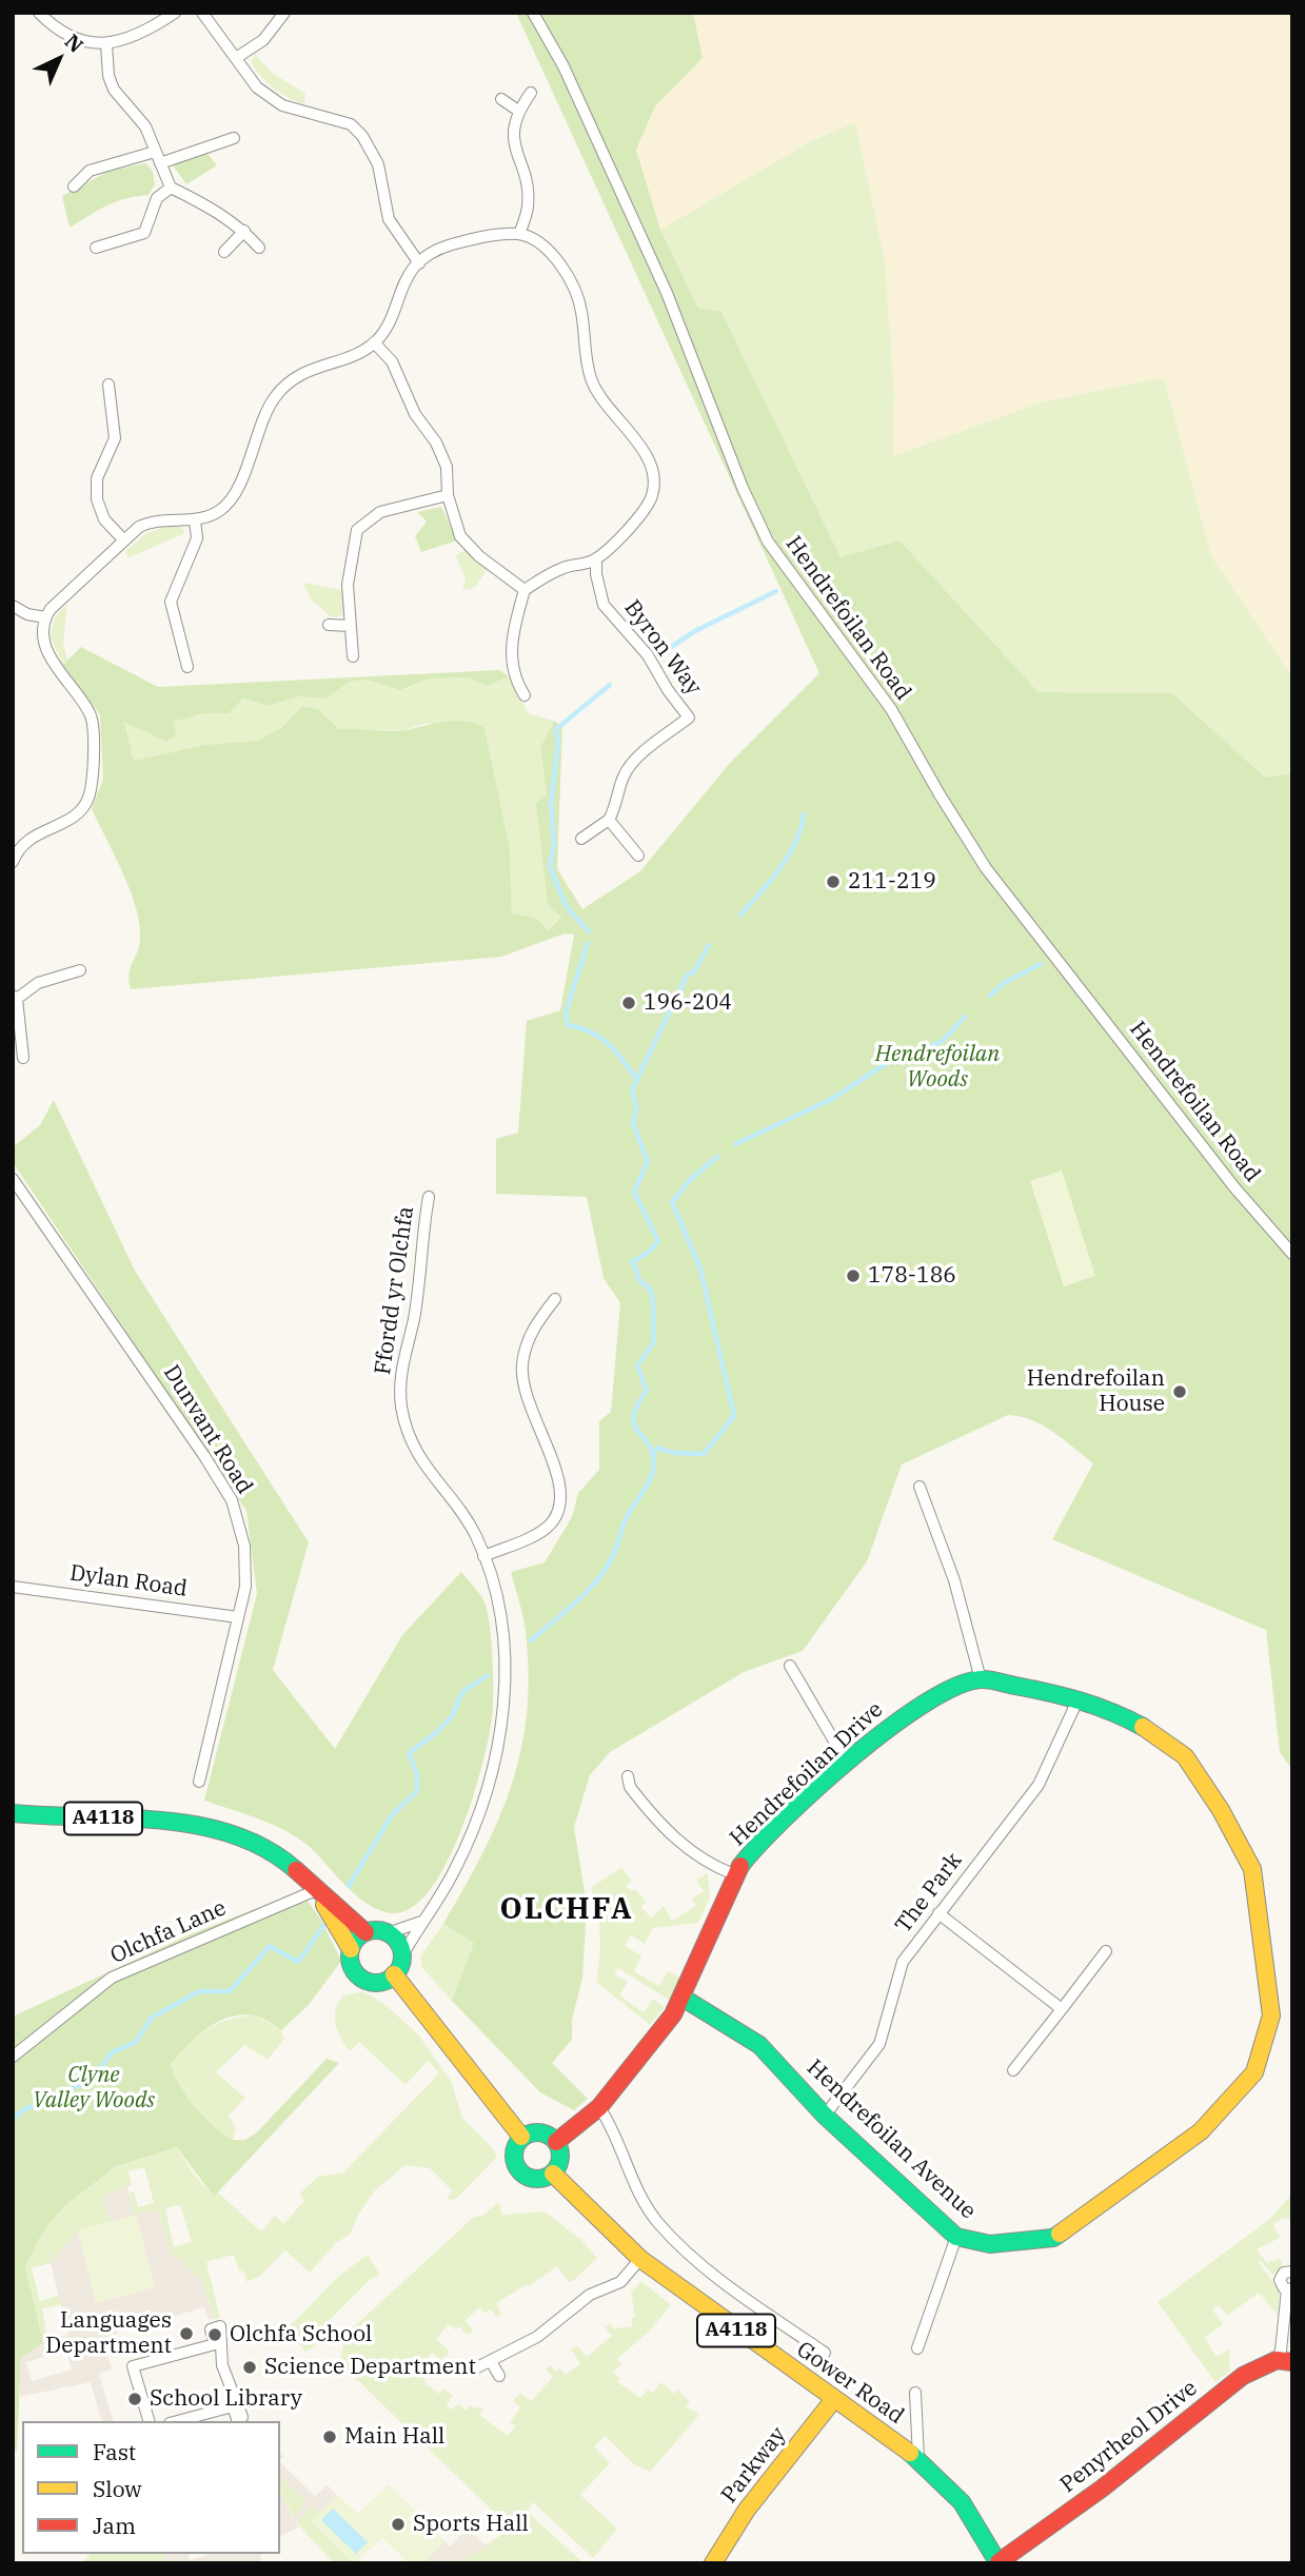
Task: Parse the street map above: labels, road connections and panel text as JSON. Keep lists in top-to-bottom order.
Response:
{
  "streets": {
    "street": [
      "Hendrefoilan Road",
      "Byron Way",
      "Ffordd yr Olchfa",
      "Dunvant Road",
      "Dylan Road",
      "Hendrefoilan Drive",
      "A4118",
      "The Park",
      "Olchfa Lane",
      "Hendrefoilan Avenue",
      "Gower Road",
      "Penyrheol Drive",
      "Parkway"
    ]
  },
  "crossings": [
    ["Ffordd yr Olchfa", "A4118"],
    ["Dunvant Road", "Dylan Road"],
    ["Hendrefoilan Drive", "Hendrefoilan Avenue"],
    ["Hendrefoilan Drive", "Gower Road"],
    ["A4118", "Olchfa Lane"],
    ["The Park", "Hendrefoilan Avenue"],
    ["Gower Road", "Penyrheol Drive"],
    ["Gower Road", "Parkway"]
  ],
  "districts": ["OLCHFA"],
  "parks": ["Hendrefoilan Woods", "Clyne Valley Woods"],
  "places": [
    "211-219",
    "196-204",
    "178-186",
    "Hendrefoilan House",
    "Languages Department",
    "Olchfa School",
    "Science Department",
    "School Library",
    "Main Hall",
    "Sports Hall"
  ],
  "legend": ["Fast", "Slow", "Jam"],
  "north": "top right"
}
